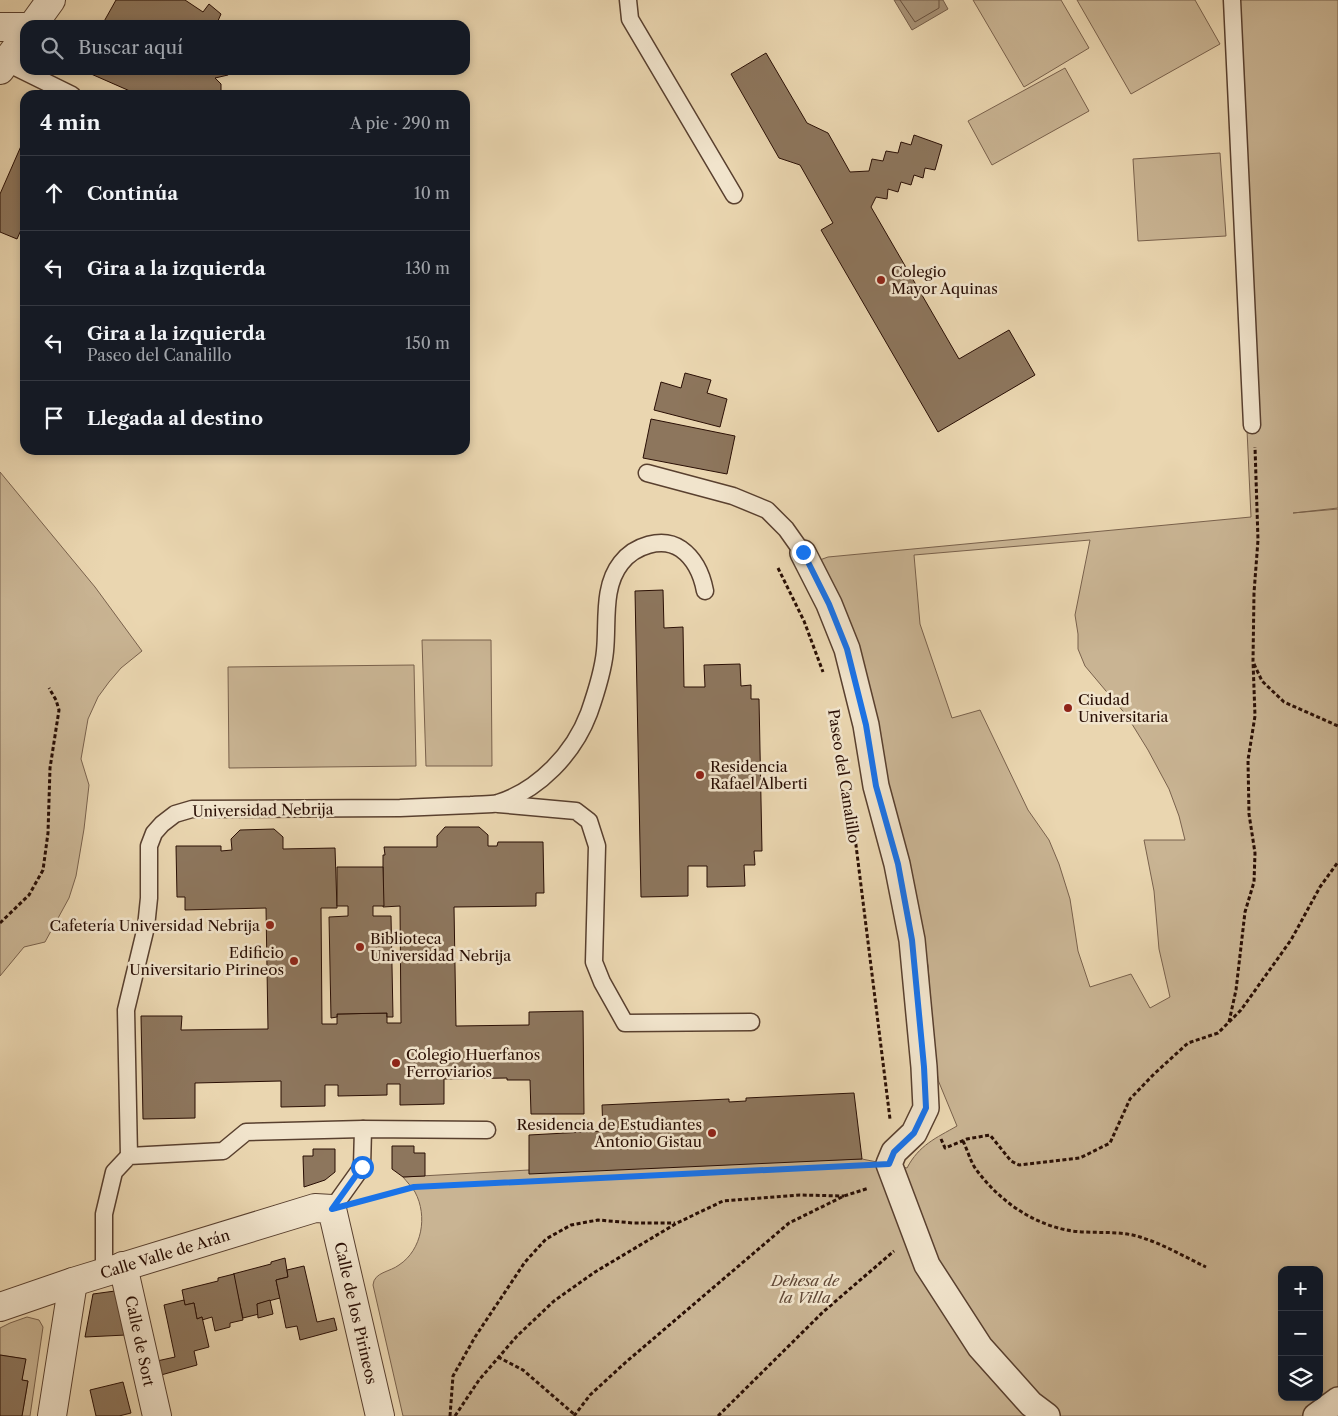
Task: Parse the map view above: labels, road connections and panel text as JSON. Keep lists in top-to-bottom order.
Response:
{
  "streets": {
    "street": [
      "Paseo del Canalillo",
      "Calle Valle de Arán",
      "Calle de los Pirineos",
      "Calle de Sort"
    ],
    "lane": ["Universidad Nebrija"]
  },
  "crossings": [
    ["Calle Valle de Arán", "Calle de los Pirineos"],
    ["Calle Valle de Arán", "Calle de Sort"]
  ],
  "parks": ["Dehesa de la Villa"],
  "places": [
    "Colegio Mayor Aquinas",
    "Ciudad Universitaria",
    "Residencia Rafael Alberti",
    "Cafetería Universidad Nebrija",
    "Biblioteca Universidad Nebrija",
    "Edificio Universitario Pirineos",
    "Colegio Huerfanos Ferroviarios",
    "Residencia de Estudiantes Antonio Gistau"
  ],
  "page": {
    "search": "Buscar aquí",
    "heading": ["4 min", "A pie · 290 m"],
    "list": [
      ["Continúa", "10 m"],
      ["Gira a la izquierda", "130 m"],
      ["Gira a la izquierda", "Paseo del Canalillo", "150 m"],
      "Llegada al destino"
    ],
    "map_buttons": ["+", "−"]
  }
}
